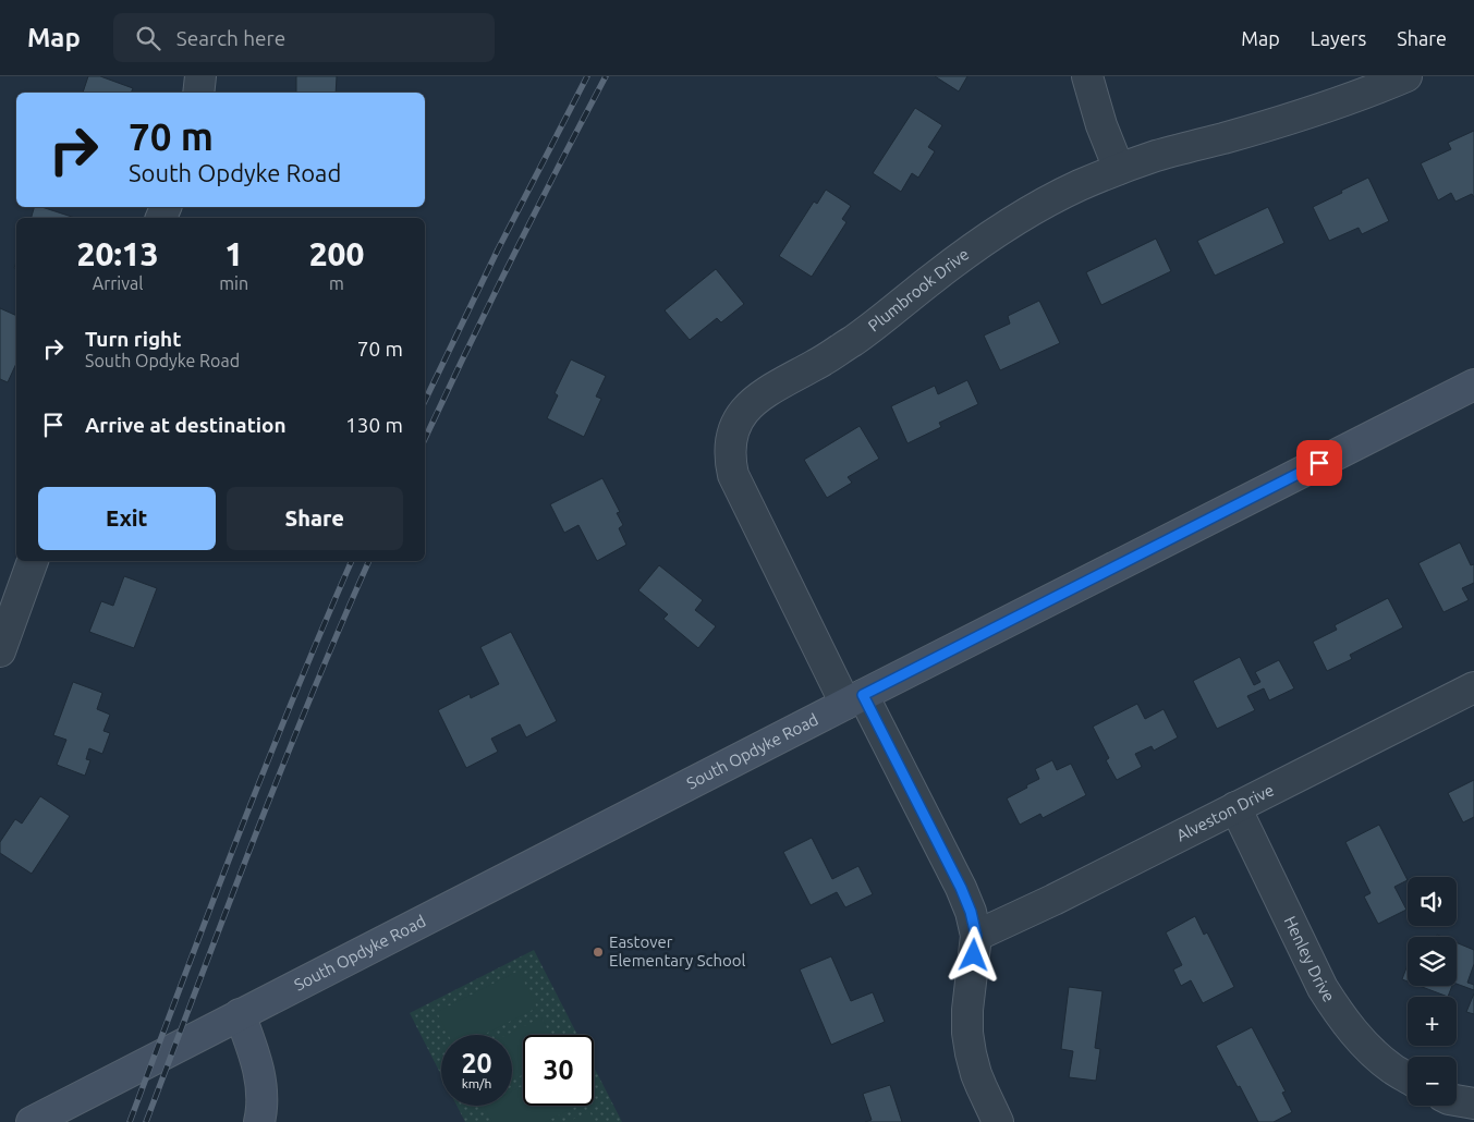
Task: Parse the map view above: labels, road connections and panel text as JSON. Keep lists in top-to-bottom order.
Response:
{
  "streets": {
    "main road": ["South Opdyke Road"],
    "street": ["Plumbrook Drive", "Alveston Drive", "Henley Drive"]
  },
  "crossings": [
    ["Plumbrook Drive", "South Opdyke Road"],
    ["Plumbrook Drive", "Alveston Drive"],
    ["Alveston Drive", "Henley Drive"]
  ],
  "places": ["Eastover Elementary School"],
  "page": {
    "header": "Map",
    "search": "Search here",
    "nav": ["Map", "Layers", "Share"],
    "turn": ["70 m", "South Opdyke Road"],
    "eta": [
      "20:13",
      "Arrival",
      "1",
      "min",
      "200",
      "m"
    ],
    "list": [
      {
        "name": "Turn right",
        "note": "South Opdyke Road",
        "value": "70 m"
      },
      {
        "name": "Arrive at destination",
        "value": "130 m"
      }
    ],
    "buttons": ["Exit", "Share"],
    "map_buttons": ["+", "−"],
    "speed": "20 km/h",
    "limit": "30"
  }
}
